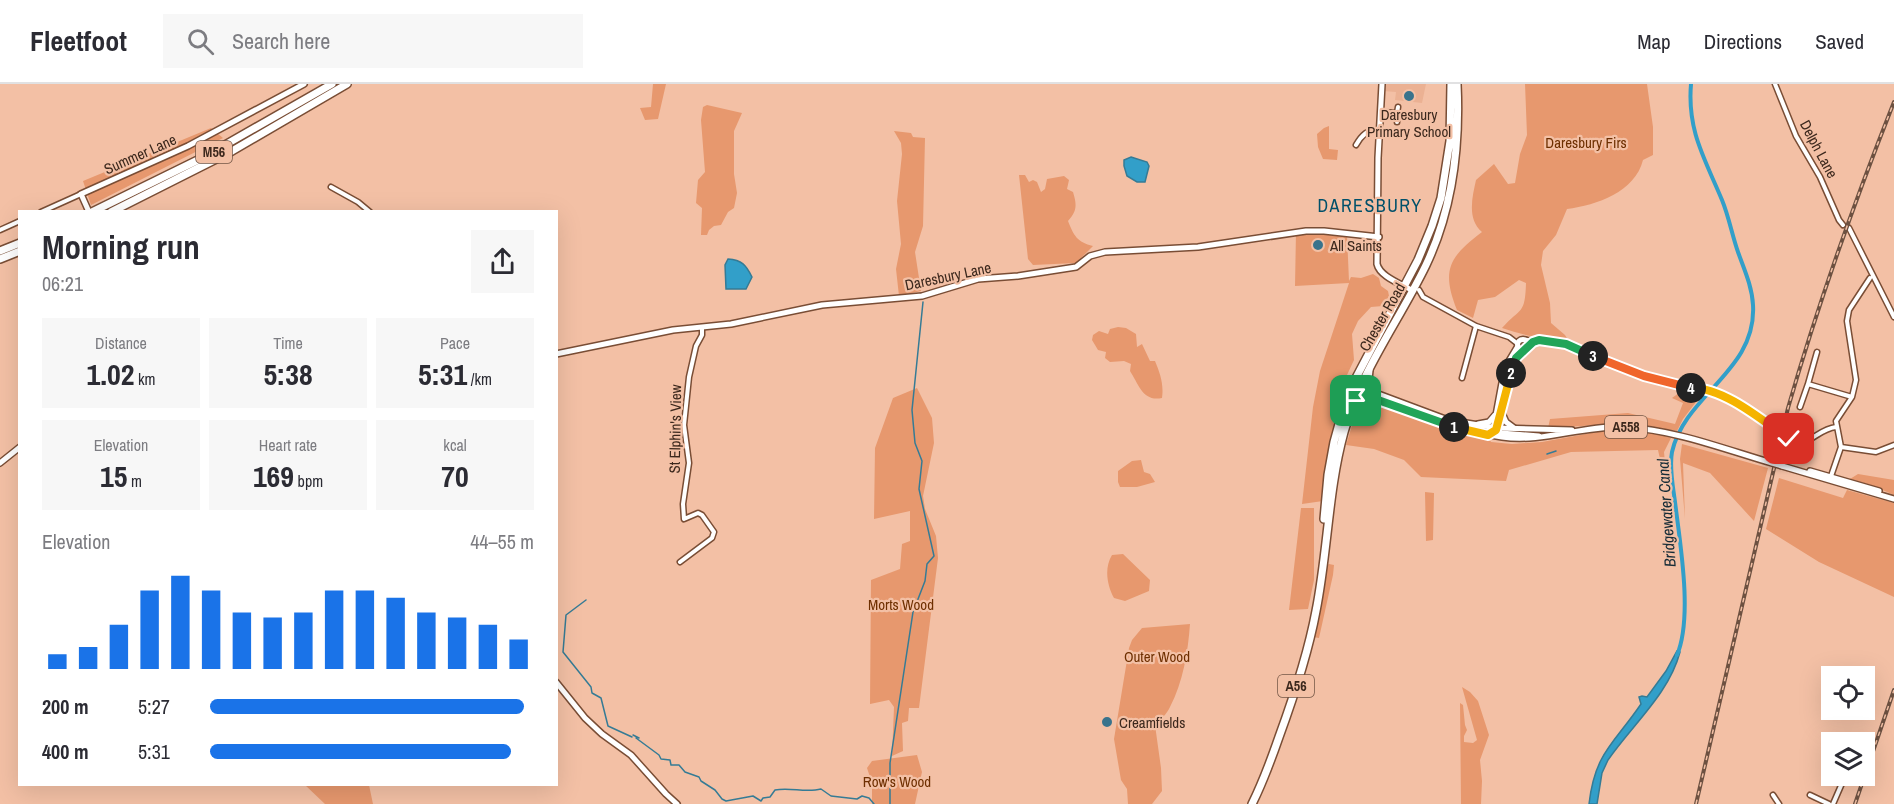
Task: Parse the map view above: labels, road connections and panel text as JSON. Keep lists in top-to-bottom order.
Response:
{
  "streets": {
    "highway": ["M56", "Chester Road", "A56"],
    "main road": ["Summer Lane", "Daresbury Lane", "A558"],
    "street": ["Delph Lane", "St Elphin's View"]
  },
  "crossings": [
    ["Daresbury Lane", "Chester Road"],
    ["Daresbury Lane", "St Elphin's View"],
    ["Chester Road", "A558"],
    ["Chester Road", "A56"],
    ["A558", "A56"]
  ],
  "districts": ["DARESBURY"],
  "water": ["Bridgewater Canal"],
  "parks": [
    "Daresbury Firs",
    "Morts Wood",
    "Outer Wood",
    "Row's Wood"
  ],
  "places": ["Daresbury Primary School", "All Saints", "Creamfields"],
  "page": {
    "header": "Fleetfoot",
    "search": "Search here",
    "nav": ["Map", "Directions", "Saved"],
    "heading": ["Morning run", "06:21"],
    "stats": [
      ["Distance", "1.02 km"],
      ["Time", "5:38"],
      ["Pace", "5:31 /km"],
      ["Elevation", "15 m"],
      ["Heart rate", "169 bpm"],
      ["kcal", "70"]
    ],
    "pins": [
      "3",
      "2",
      "4",
      "1"
    ],
    "chart": ["Elevation", "44–55 m"],
    "list": [
      {
        "name": "200 m",
        "note": "5:27"
      },
      {
        "name": "400 m",
        "note": "5:31"
      }
    ]
  }
}
